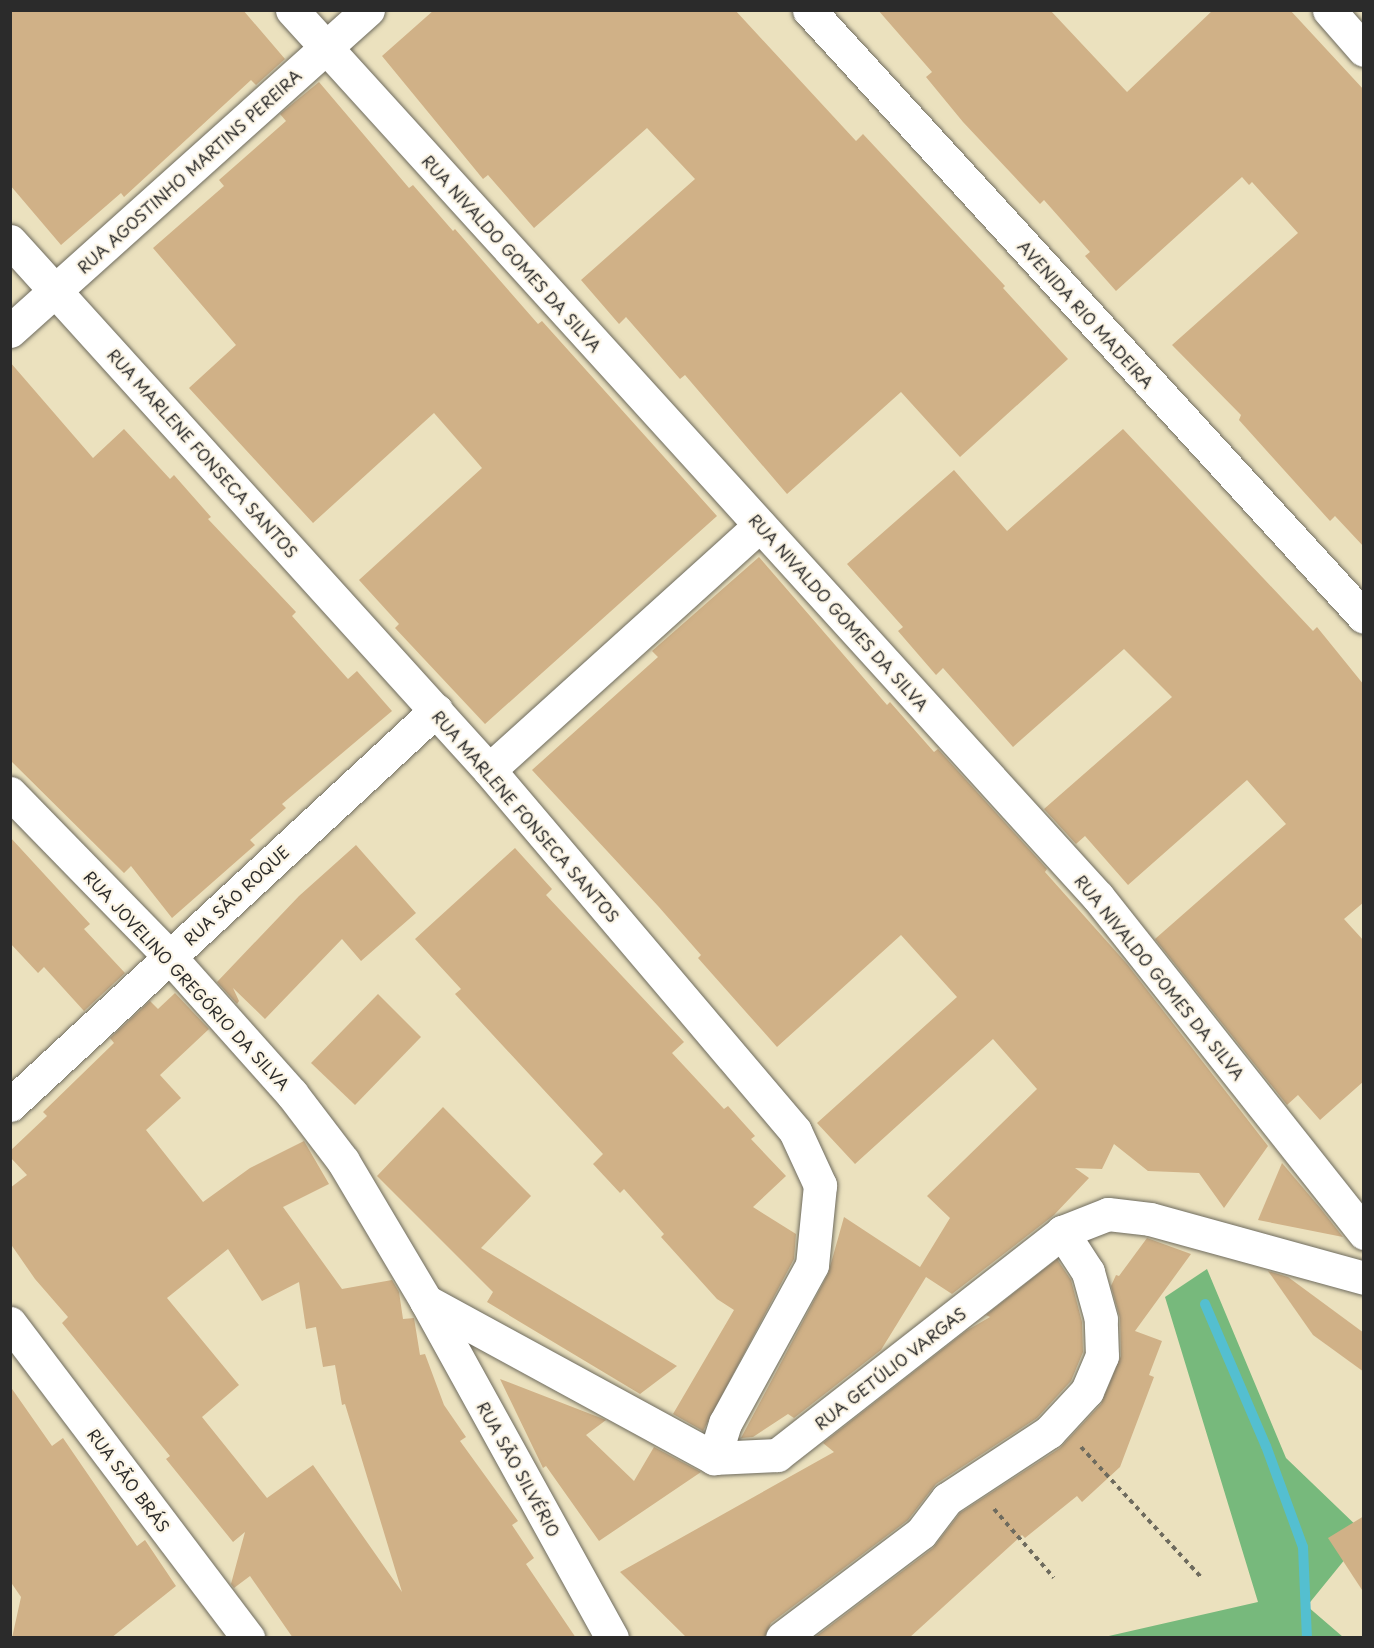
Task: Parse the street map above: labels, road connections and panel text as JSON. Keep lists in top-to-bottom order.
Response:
{
  "streets": {
    "street": [
      "RUA AGOSTINHO MARTINS PEREIRA",
      "RUA NIVALDO GOMES DA SILVA",
      "AVENIDA RIO MADEIRA",
      "RUA MARLENE FONSECA SANTOS",
      "RUA SÃO ROQUE",
      "RUA JOVELINO GREGÓRIO DA SILVA",
      "RUA GETÚLIO VARGAS",
      "RUA SÃO SILVÉRIO",
      "RUA SÃO BRÁS"
    ]
  },
  "crossings": [
    ["RUA AGOSTINHO MARTINS PEREIRA", "RUA NIVALDO GOMES DA SILVA"],
    ["RUA AGOSTINHO MARTINS PEREIRA", "RUA MARLENE FONSECA SANTOS"],
    ["RUA MARLENE FONSECA SANTOS", "RUA SÃO ROQUE"],
    ["RUA MARLENE FONSECA SANTOS", "RUA GETÚLIO VARGAS"],
    ["RUA SÃO ROQUE", "RUA JOVELINO GREGÓRIO DA SILVA"],
    ["RUA JOVELINO GREGÓRIO DA SILVA", "RUA SÃO SILVÉRIO"]
  ]
}
